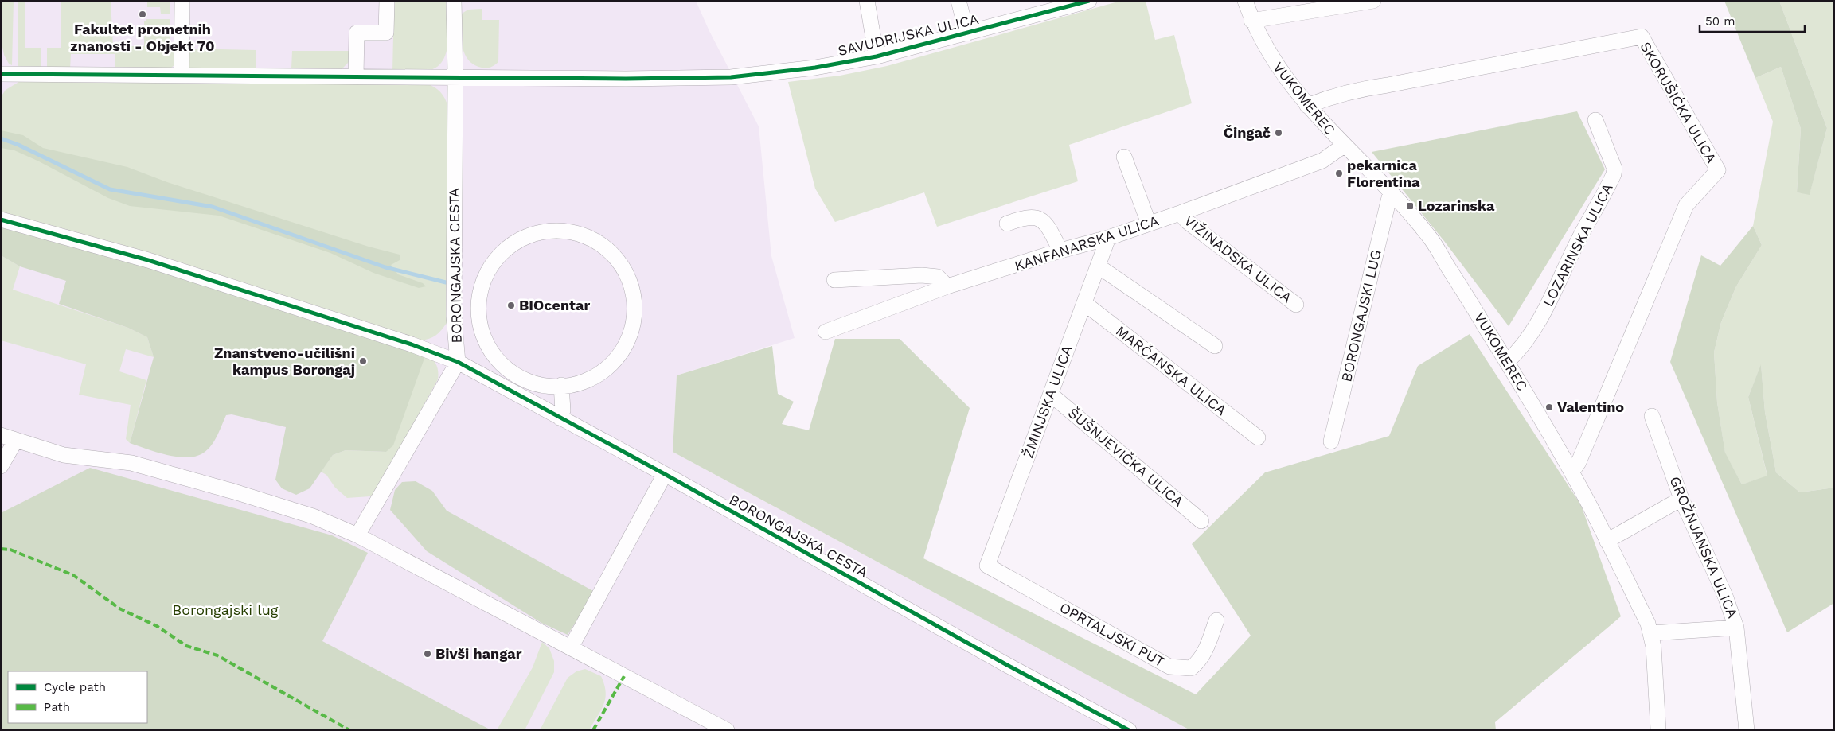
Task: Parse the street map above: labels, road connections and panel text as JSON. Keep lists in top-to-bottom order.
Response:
{
  "streets": {
    "street": [
      "SAVUDRIJSKA ULICA",
      "VUKOMEREC",
      "SKORUŠIĆKA ULICA",
      "KANFANARSKA ULICA",
      "LOZARINSKA ULICA",
      "VIŽINADSKA ULICA",
      "BORONGAJSKA CESTA",
      "BORONGAJSKI LUG",
      "MARČANSKA ULICA",
      "ŽMINJSKA ULICA",
      "ŠUŠNJEVIČKA ULICA",
      "GROŽNJANSKA ULICA",
      "OPRTALJSKI PUT"
    ]
  },
  "crossings": [
    ["SAVUDRIJSKA ULICA", "BORONGAJSKA CESTA"],
    ["VUKOMEREC", "SKORUŠIĆKA ULICA"],
    ["VUKOMEREC", "KANFANARSKA ULICA"],
    ["VUKOMEREC", "LOZARINSKA ULICA"],
    ["VUKOMEREC", "BORONGAJSKI LUG"],
    ["KANFANARSKA ULICA", "VIŽINADSKA ULICA"],
    ["KANFANARSKA ULICA", "ŽMINJSKA ULICA"],
    ["MARČANSKA ULICA", "ŽMINJSKA ULICA"],
    ["ŽMINJSKA ULICA", "ŠUŠNJEVIČKA ULICA"],
    ["ŽMINJSKA ULICA", "OPRTALJSKI PUT"]
  ],
  "parks": ["Borongajski lug"],
  "places": {
    "other": [
      "Fakultet prometnih znanosti - Objekt 70",
      "Čingač",
      "pekarnica Florentina",
      "BIOcentar",
      "Znanstveno-učilišni kampus Borongaj",
      "Valentino",
      "Bivši hangar"
    ],
    "transit": ["Lozarinska"]
  },
  "legend": ["Cycle path", "Path"],
  "scale_bar": "50 m"
}
